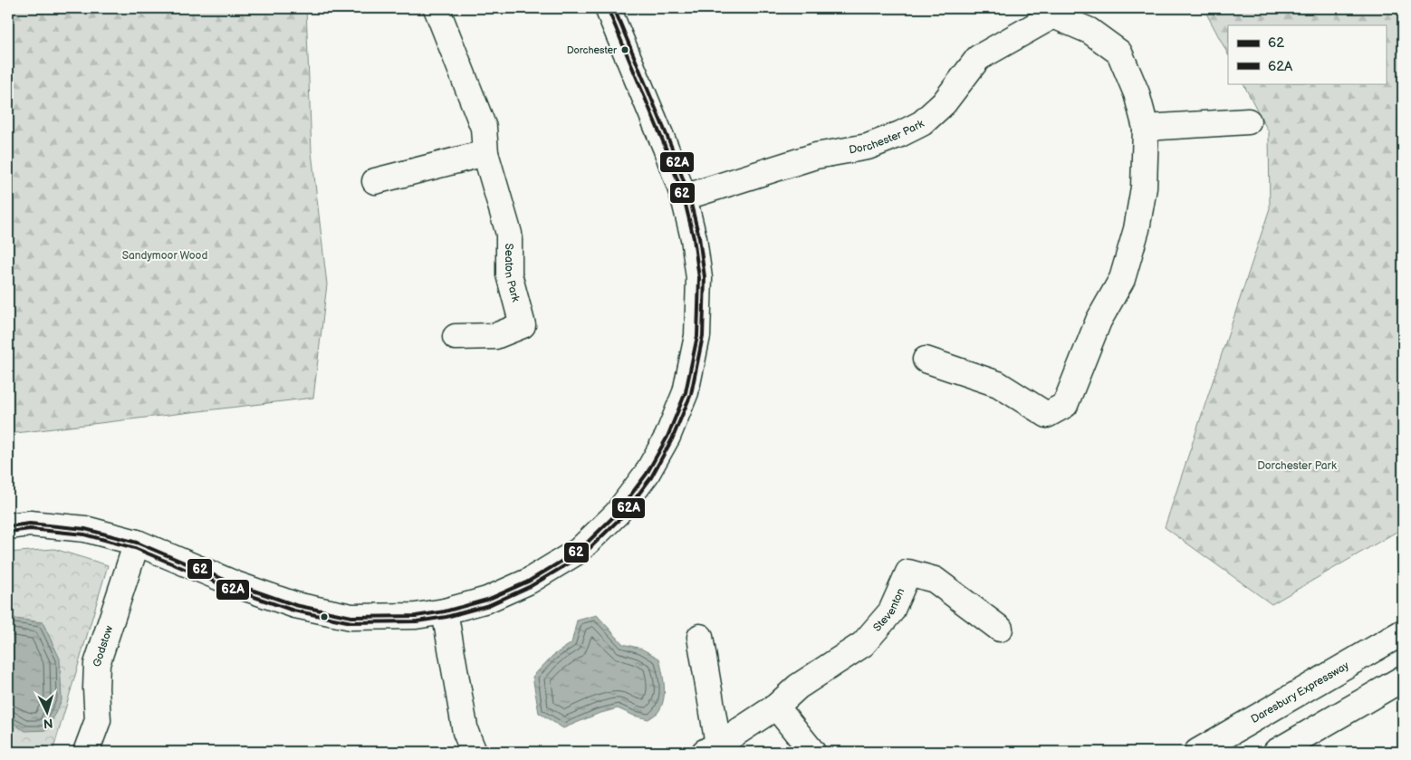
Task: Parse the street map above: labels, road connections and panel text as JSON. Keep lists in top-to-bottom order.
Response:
{
  "streets": {
    "street": [
      "Dorchester Park",
      "Seaton Park",
      "Steventon",
      "Godstow",
      "Daresbury Expressway"
    ]
  },
  "parks": ["Sandymoor Wood", "Dorchester Park"],
  "places": ["Dorchester"],
  "lines": ["transit line 62", "transit line 62A"],
  "legend": ["62", "62A"],
  "north": "bottom"
}
